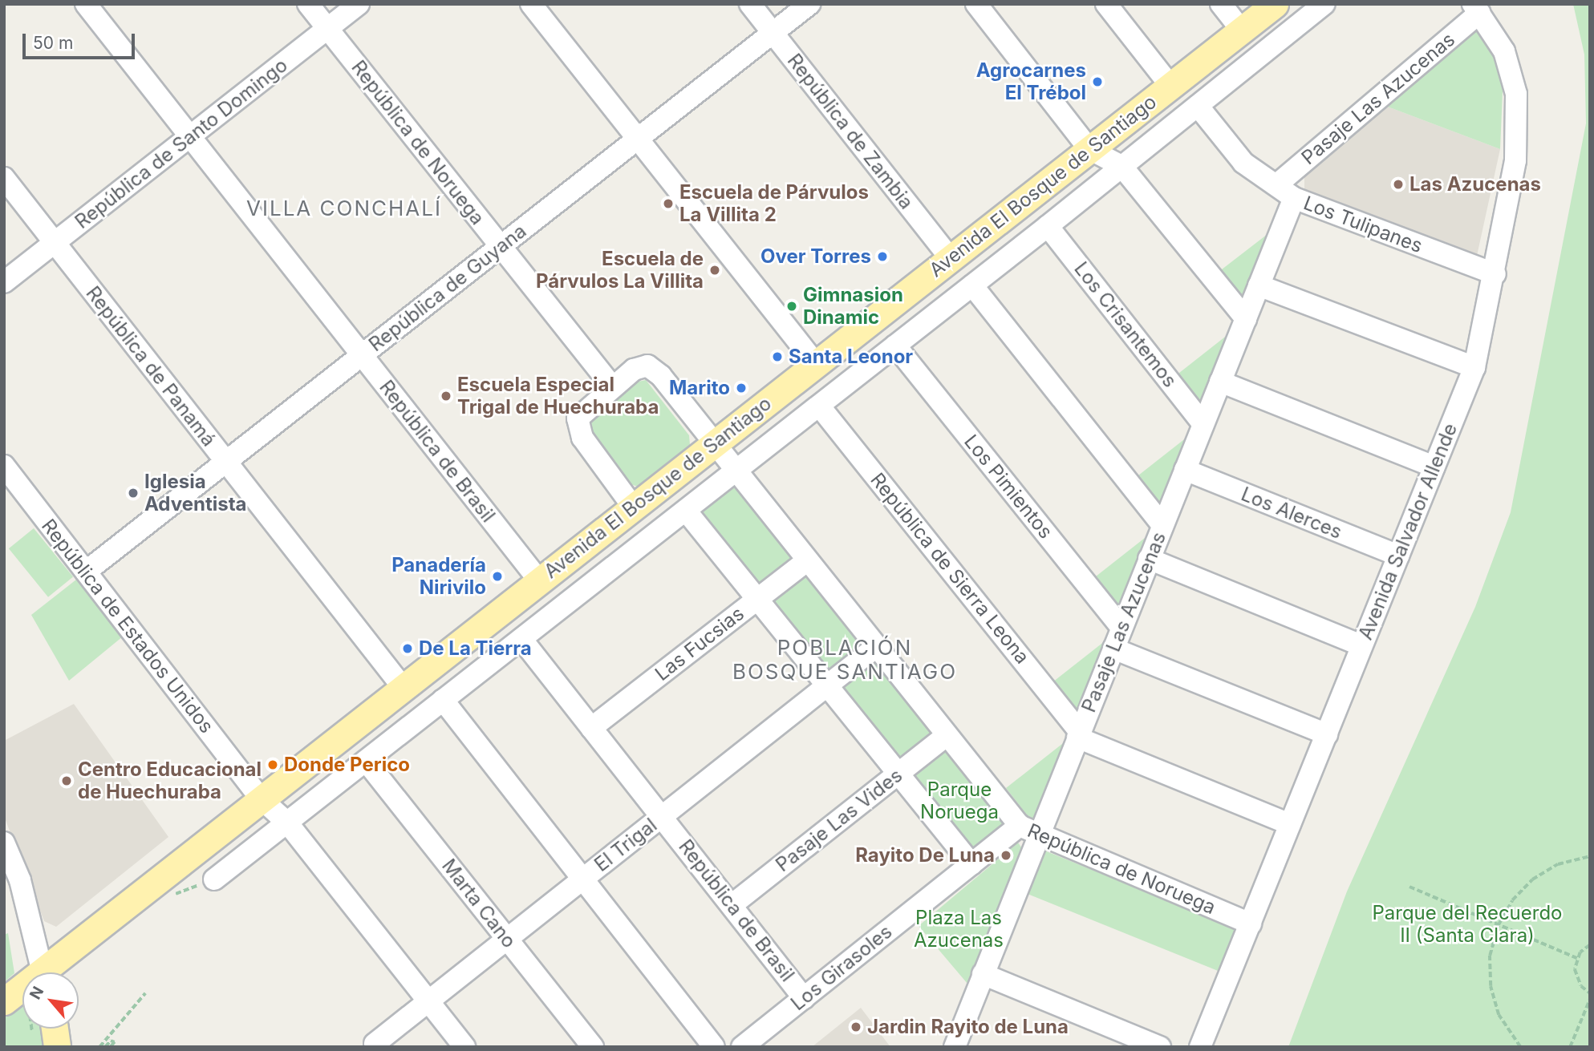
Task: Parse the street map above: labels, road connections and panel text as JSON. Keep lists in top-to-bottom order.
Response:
{
  "streets": {
    "main road": ["Avenida El Bosque de Santiago"],
    "street": [
      "Pasaje Las Azucenas",
      "República de Zambia",
      "República de Noruega",
      "República de Santo Domingo",
      "Los Tulipanes",
      "República de Guyana",
      "Los Crisantemos",
      "República de Panamá",
      "República de Brasil",
      "Los Pimientos",
      "Los Alerces",
      "Avenida Salvador Allende",
      "República de Sierra Leona",
      "República de Estados Unidos",
      "Las Fucsias",
      "Pasaje Las Vides",
      "El Trigal",
      "Marta Cano",
      "Los Girasoles"
    ]
  },
  "crossings": [
    ["Pasaje Las Azucenas", "República de Noruega"],
    ["Pasaje Las Azucenas", "Los Tulipanes"],
    ["Pasaje Las Azucenas", "Los Crisantemos"],
    ["Pasaje Las Azucenas", "Los Pimientos"],
    ["Pasaje Las Azucenas", "Los Alerces"],
    ["Pasaje Las Azucenas", "Avenida Salvador Allende"],
    ["Pasaje Las Azucenas", "República de Sierra Leona"],
    ["Pasaje Las Azucenas", "Los Girasoles"],
    ["República de Zambia", "Avenida El Bosque de Santiago"],
    ["República de Zambia", "República de Guyana"],
    ["República de Noruega", "República de Santo Domingo"],
    ["República de Noruega", "Avenida El Bosque de Santiago"],
    ["República de Noruega", "República de Guyana"],
    ["República de Noruega", "Avenida Salvador Allende"],
    ["República de Noruega", "Las Fucsias"],
    ["República de Noruega", "Pasaje Las Vides"],
    ["República de Noruega", "El Trigal"],
    ["República de Noruega", "Los Girasoles"],
    ["República de Santo Domingo", "República de Panamá"],
    ["República de Santo Domingo", "República de Brasil"],
    ["Avenida El Bosque de Santiago", "Los Tulipanes"],
    ["Avenida El Bosque de Santiago", "Los Crisantemos"],
    ["Avenida El Bosque de Santiago", "República de Panamá"],
    ["Avenida El Bosque de Santiago", "República de Brasil"],
    ["Avenida El Bosque de Santiago", "Los Pimientos"],
    ["Avenida El Bosque de Santiago", "República de Sierra Leona"],
    ["Avenida El Bosque de Santiago", "República de Estados Unidos"],
    ["Avenida El Bosque de Santiago", "Marta Cano"],
    ["Los Tulipanes", "Avenida Salvador Allende"],
    ["República de Guyana", "República de Panamá"],
    ["República de Guyana", "República de Brasil"],
    ["República de Guyana", "República de Estados Unidos"],
    ["República de Brasil", "Las Fucsias"],
    ["República de Brasil", "Pasaje Las Vides"],
    ["República de Brasil", "El Trigal"],
    ["República de Brasil", "Los Girasoles"],
    ["Los Alerces", "Avenida Salvador Allende"],
    ["Avenida Salvador Allende", "República de Sierra Leona"],
    ["República de Estados Unidos", "El Trigal"],
    ["El Trigal", "Marta Cano"]
  ],
  "districts": ["VILLA CONCHALÍ", "POBLACIÓN BOSQUE SANTIAGO"],
  "parks": ["Parque Noruega", "Parque del Recuerdo II (Santa Clara)", "Plaza Las Azucenas"],
  "places": [
    "Agrocarnes El Trébol",
    "Las Azucenas",
    "Escuela de Párvulos La Villita 2",
    "Over Torres",
    "Escuela de Párvulos La Villita",
    "Gimnasion Dinamic",
    "Santa Leonor",
    "Marito",
    "Escuela Especial Trigal de Huechuraba",
    "Iglesia Adventista",
    "Panadería Nirivilo",
    "De La Tierra",
    "Donde Perico",
    "Centro Educacional de Huechuraba",
    "Rayito De Luna",
    "Jardin Rayito de Luna"
  ],
  "scale_bar": "50 m",
  "north": "top left"
}
